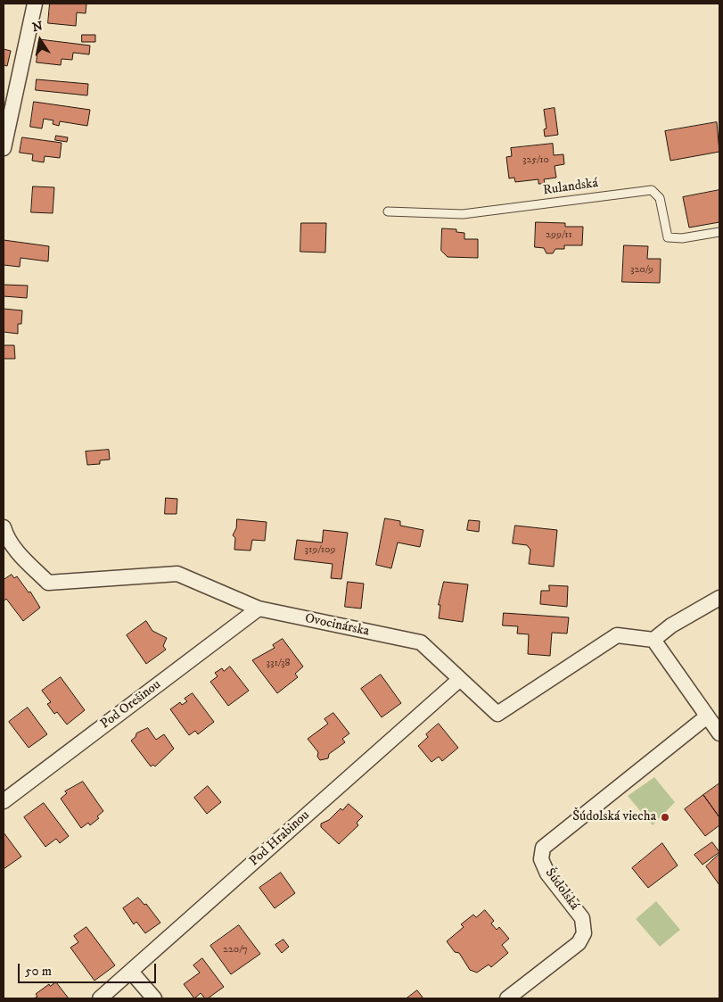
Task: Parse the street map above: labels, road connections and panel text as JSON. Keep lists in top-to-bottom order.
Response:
{
  "streets": {
    "street": [
      "Ovocinárska",
      "Pod Orešinou",
      "Pod Hrabinou",
      "Šúdolská"
    ],
    "lane": ["Rulandská"]
  },
  "crossings": [
    ["Ovocinárska", "Pod Orešinou"],
    ["Ovocinárska", "Pod Hrabinou"]
  ],
  "places": ["Šúdolská viecha"],
  "house_numbers": [
    "325/10",
    "299/11",
    "320/9",
    "319/109",
    "331/38",
    "220/7"
  ],
  "scale_bar": "50 m",
  "north": "top"
}
